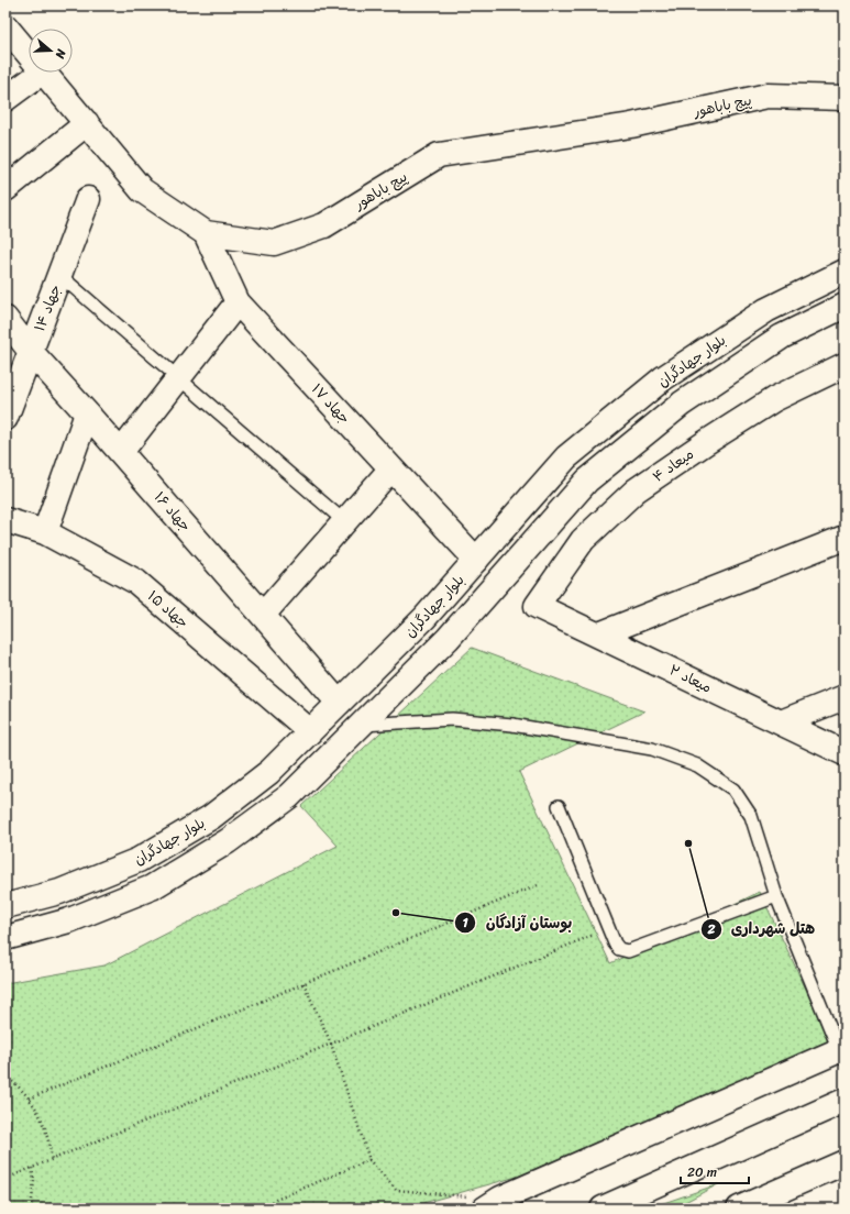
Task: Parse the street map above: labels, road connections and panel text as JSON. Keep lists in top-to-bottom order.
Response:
{
  "streets": {
    "main road": [
      "پیچ باباهور",
      "جهاد ۱۴",
      "بلوار جهادگران",
      "جهاد ۱۷",
      "میعاد ۴",
      "جهاد ۱۶",
      "جهاد ۱۵",
      "میعاد ۲"
    ]
  },
  "crossings": [
    ["پیچ باباهور", "جهاد ۱۷"],
    ["جهاد ۱۴", "جهاد ۱۶"],
    ["بلوار جهادگران", "جهاد ۱۷"],
    ["بلوار جهادگران", "جهاد ۱۶"],
    ["بلوار جهادگران", "جهاد ۱۵"],
    ["میعاد ۴", "میعاد ۲"]
  ],
  "places": ["هتل شهرداری", "بوستان آزادگان"],
  "scale_bar": "20 m",
  "north": "right"
}
